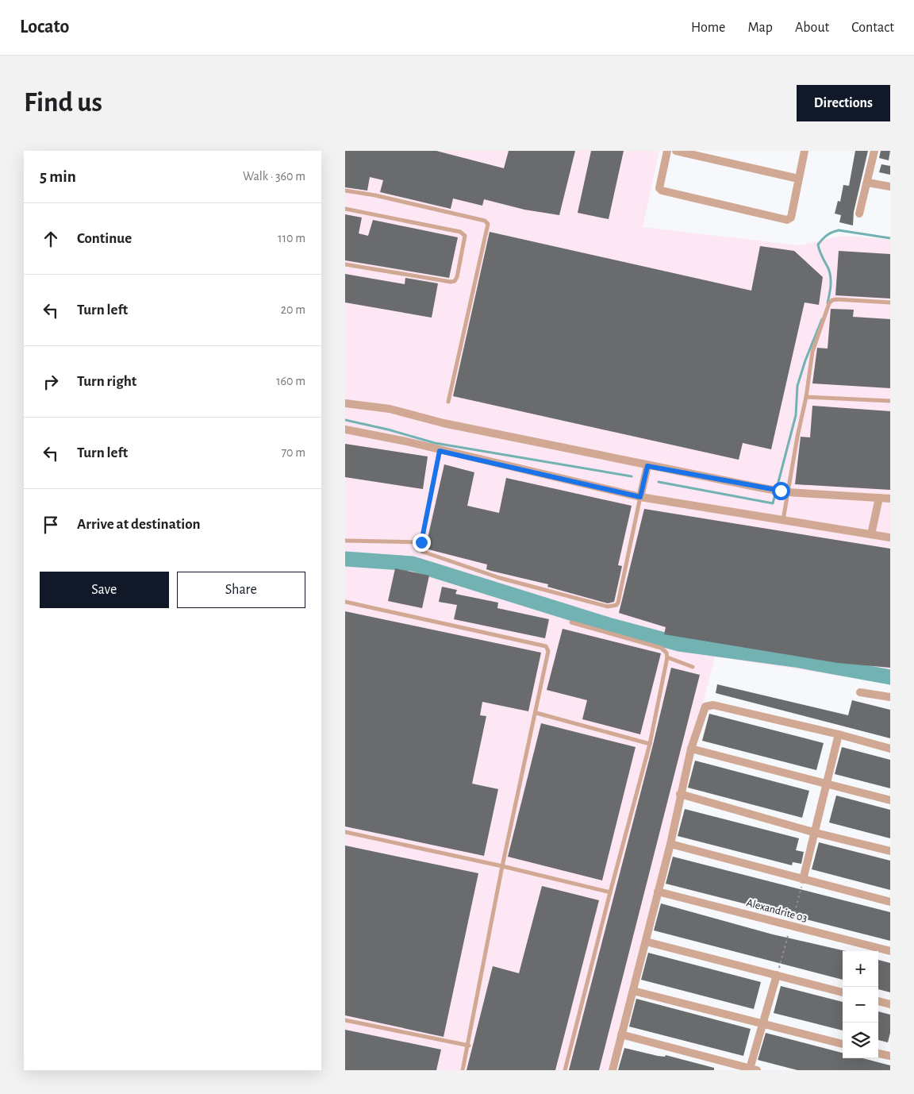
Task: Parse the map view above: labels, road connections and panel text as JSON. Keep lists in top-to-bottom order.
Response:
{
  "streets": {
    "street": ["Alexandrite 03"]
  },
  "page": {
    "header": "Locato",
    "nav": [
      "Home",
      "Map",
      "About",
      "Contact"
    ],
    "buttons": [
      "Directions",
      ["Save", "Share"]
    ],
    "title": "Find us",
    "heading": ["5 min", "Walk · 360 m"],
    "list": [
      ["Continue", "110 m"],
      ["Turn left", "20 m"],
      ["Turn right", "160 m"],
      ["Turn left", "70 m"],
      "Arrive at destination"
    ],
    "map_buttons": ["+", "−"]
  }
}
